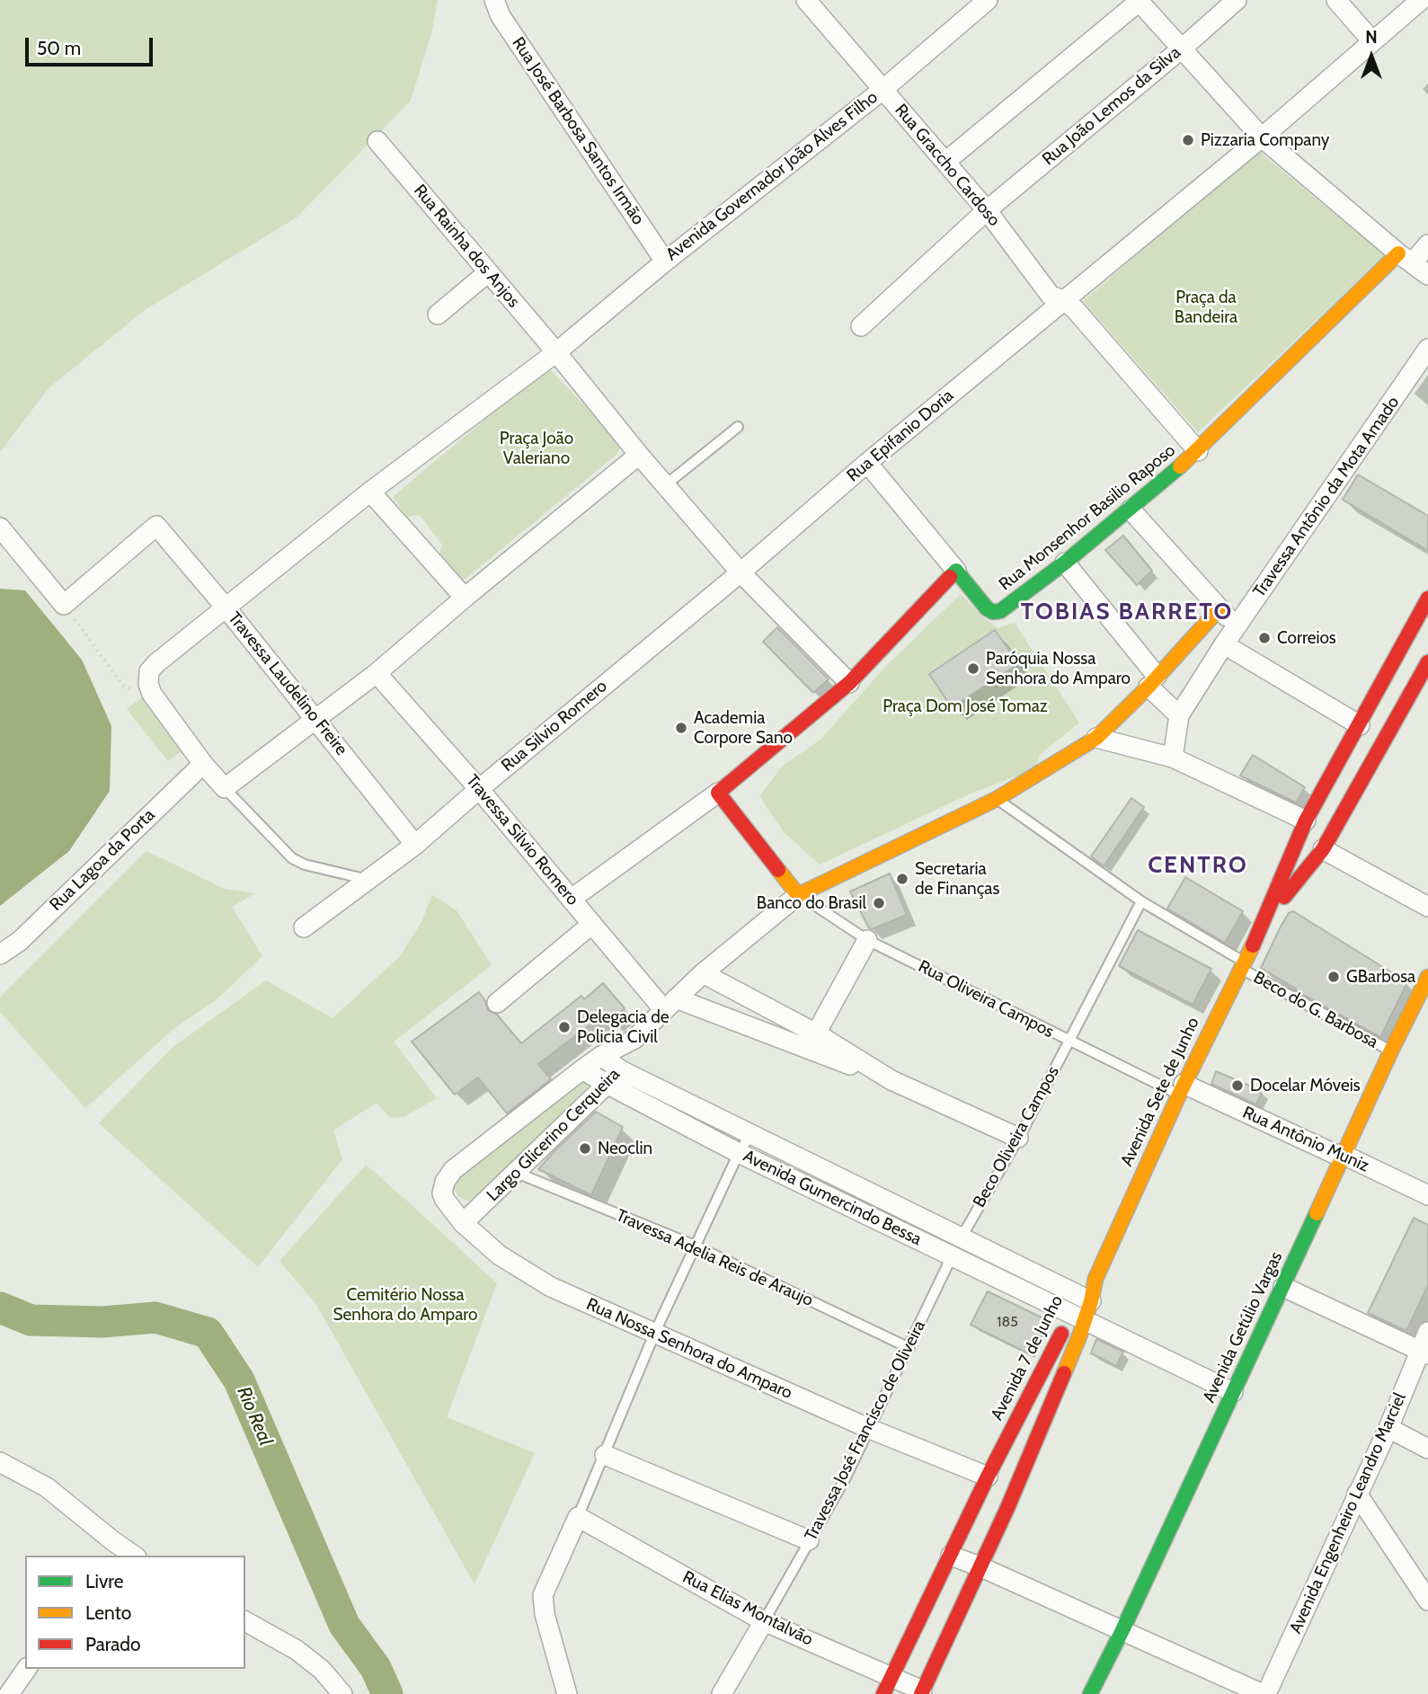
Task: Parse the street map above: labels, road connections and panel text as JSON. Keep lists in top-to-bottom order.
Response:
{
  "streets": {
    "street": [
      "Rua João Lemos da Silva",
      "Rua José Barbosa Santos Irmão",
      "Rua Graccho Cardoso",
      "Avenida Governador João Alves Filho",
      "Rua Rainha dos Anjos",
      "Rua Epifanio Doria",
      "Travessa Antônio da Mota Amado",
      "Rua Monsenhor Basilio Raposo",
      "Travessa Laudelino Freire",
      "Rua Silvio Romero",
      "Travessa Silvio Romero",
      "Rua Lagoa da Porta",
      "Avenida Sete de Junho",
      "Largo Glicerino Cerqueira",
      "Rua Antônio Muniz",
      "Avenida Gumercindo Bessa",
      "Avenida Getúlio Vargas",
      "Rua Nossa Senhora do Amparo",
      "Avenida 7 de Junho",
      "Avenida Engenheiro Leandro Marciel",
      "Rua Elias Montalvão"
    ],
    "lane": [
      "Rua Oliveira Campos",
      "Beco do G. Barbosa",
      "Beco Oliveira Campos",
      "Travessa Adelia Reis de Araujo",
      "Travessa José Francisco de Oliveira"
    ]
  },
  "crossings": [
    ["Rua João Lemos da Silva", "Rua Graccho Cardoso"],
    ["Rua José Barbosa Santos Irmão", "Avenida Governador João Alves Filho"],
    ["Rua Graccho Cardoso", "Avenida Governador João Alves Filho"],
    ["Rua Graccho Cardoso", "Rua Epifanio Doria"],
    ["Avenida Governador João Alves Filho", "Rua Rainha dos Anjos"],
    ["Rua Epifanio Doria", "Rua Silvio Romero"],
    ["Travessa Laudelino Freire", "Rua Silvio Romero"],
    ["Rua Silvio Romero", "Travessa Silvio Romero"],
    ["Travessa Silvio Romero", "Largo Glicerino Cerqueira"],
    ["Rua Oliveira Campos", "Avenida Sete de Junho"],
    ["Rua Oliveira Campos", "Largo Glicerino Cerqueira"],
    ["Rua Oliveira Campos", "Beco Oliveira Campos"],
    ["Rua Oliveira Campos", "Rua Antônio Muniz"],
    ["Beco do G. Barbosa", "Avenida Sete de Junho"],
    ["Beco do G. Barbosa", "Beco Oliveira Campos"],
    ["Beco do G. Barbosa", "Avenida Getúlio Vargas"],
    ["Avenida Sete de Junho", "Rua Antônio Muniz"],
    ["Avenida Sete de Junho", "Avenida 7 de Junho"],
    ["Largo Glicerino Cerqueira", "Avenida Gumercindo Bessa"],
    ["Largo Glicerino Cerqueira", "Travessa Adelia Reis de Araujo"],
    ["Largo Glicerino Cerqueira", "Rua Nossa Senhora do Amparo"],
    ["Beco Oliveira Campos", "Avenida Gumercindo Bessa"],
    ["Beco Oliveira Campos", "Travessa José Francisco de Oliveira"],
    ["Rua Antônio Muniz", "Avenida Getúlio Vargas"],
    ["Avenida Gumercindo Bessa", "Avenida 7 de Junho"],
    ["Avenida Gumercindo Bessa", "Travessa José Francisco de Oliveira"],
    ["Travessa Adelia Reis de Araujo", "Travessa José Francisco de Oliveira"],
    ["Rua Nossa Senhora do Amparo", "Avenida 7 de Junho"],
    ["Rua Nossa Senhora do Amparo", "Travessa José Francisco de Oliveira"],
    ["Avenida 7 de Junho", "Rua Elias Montalvão"],
    ["Travessa José Francisco de Oliveira", "Rua Elias Montalvão"]
  ],
  "districts": ["TOBIAS BARRETO", "CENTRO"],
  "water": ["Rio Real"],
  "parks": [
    "Praça da Bandeira",
    "Praça João Valeriano",
    "Praça Dom José Tomaz",
    "Cemitério Nossa Senhora do Amparo"
  ],
  "places": [
    "Pizzaria Company",
    "Correios",
    "Paróquia Nossa Senhora do Amparo",
    "Academia Corpore Sano",
    "Secretaria de Finanças",
    "Banco do Brasil",
    "GBarbosa",
    "Delegacia de Policia Civil",
    "Docelar Móveis",
    "Neoclin"
  ],
  "house_numbers": ["185"],
  "legend": ["Livre", "Lento", "Parado"],
  "scale_bar": "50 m",
  "north": "top"
}
